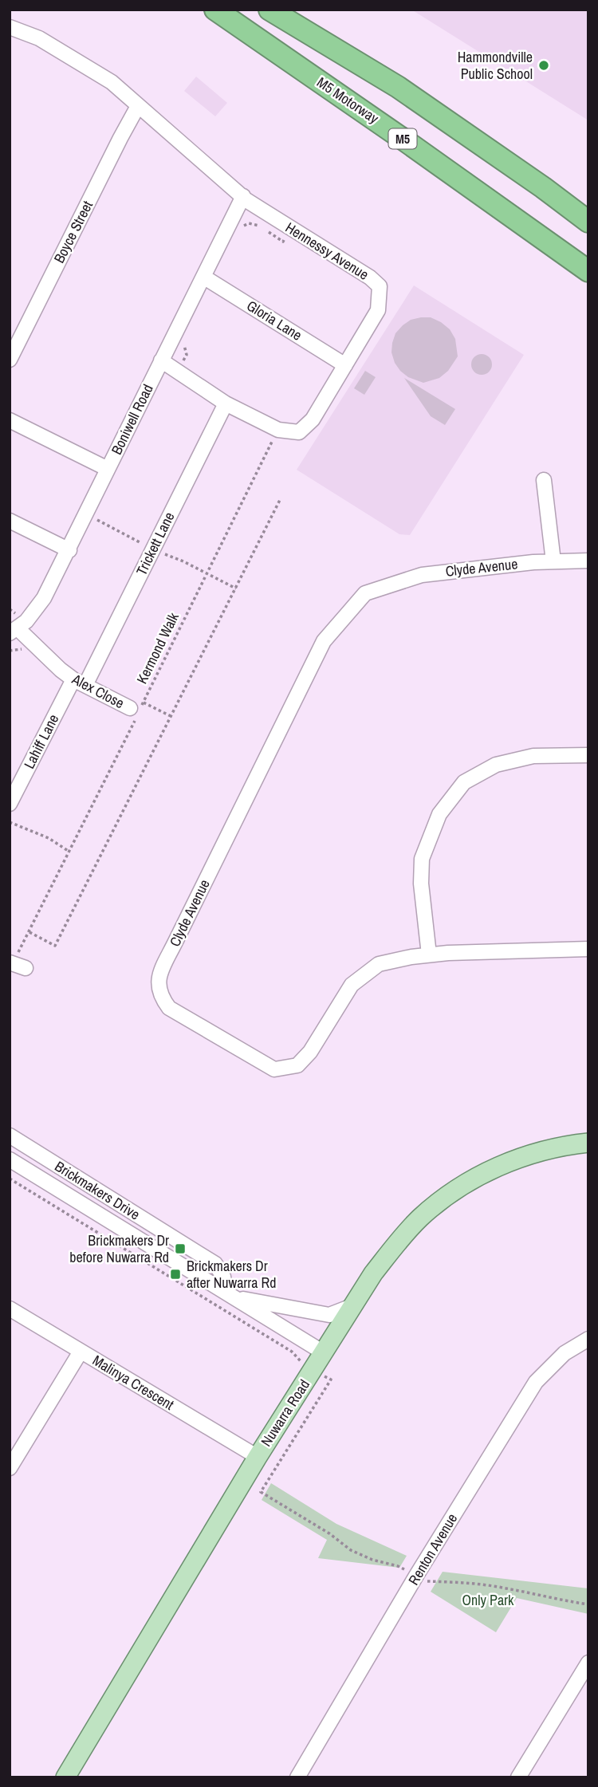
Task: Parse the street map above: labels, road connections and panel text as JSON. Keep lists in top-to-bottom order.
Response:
{
  "streets": {
    "highway": ["M5 Motorway", "M5"],
    "main road": ["Nuwarra Road"],
    "street": [
      "Boyce Street",
      "Hennessy Avenue",
      "Gloria Lane",
      "Boniwell Road",
      "Trickett Lane",
      "Clyde Avenue",
      "Alex Close",
      "Lahiff Lane",
      "Brickmakers Drive",
      "Malinya Crescent",
      "Renton Avenue"
    ],
    "path": ["Kermond Walk"]
  },
  "crossings": [
    ["Boyce Street", "Hennessy Avenue"],
    ["Hennessy Avenue", "Gloria Lane"],
    ["Hennessy Avenue", "Boniwell Road"],
    ["Hennessy Avenue", "Kermond Walk"],
    ["Gloria Lane", "Boniwell Road"],
    ["Boniwell Road", "Alex Close"],
    ["Trickett Lane", "Alex Close"],
    ["Trickett Lane", "Lahiff Lane"],
    ["Alex Close", "Lahiff Lane"],
    ["Brickmakers Drive", "Nuwarra Road"],
    ["Malinya Crescent", "Nuwarra Road"]
  ],
  "parks": ["Only Park"],
  "places": {
    "other": ["Hammondville Public School"],
    "transit": ["Brickmakers Dr before Nuwarra Rd", "Brickmakers Dr after Nuwarra Rd"]
  }
}
